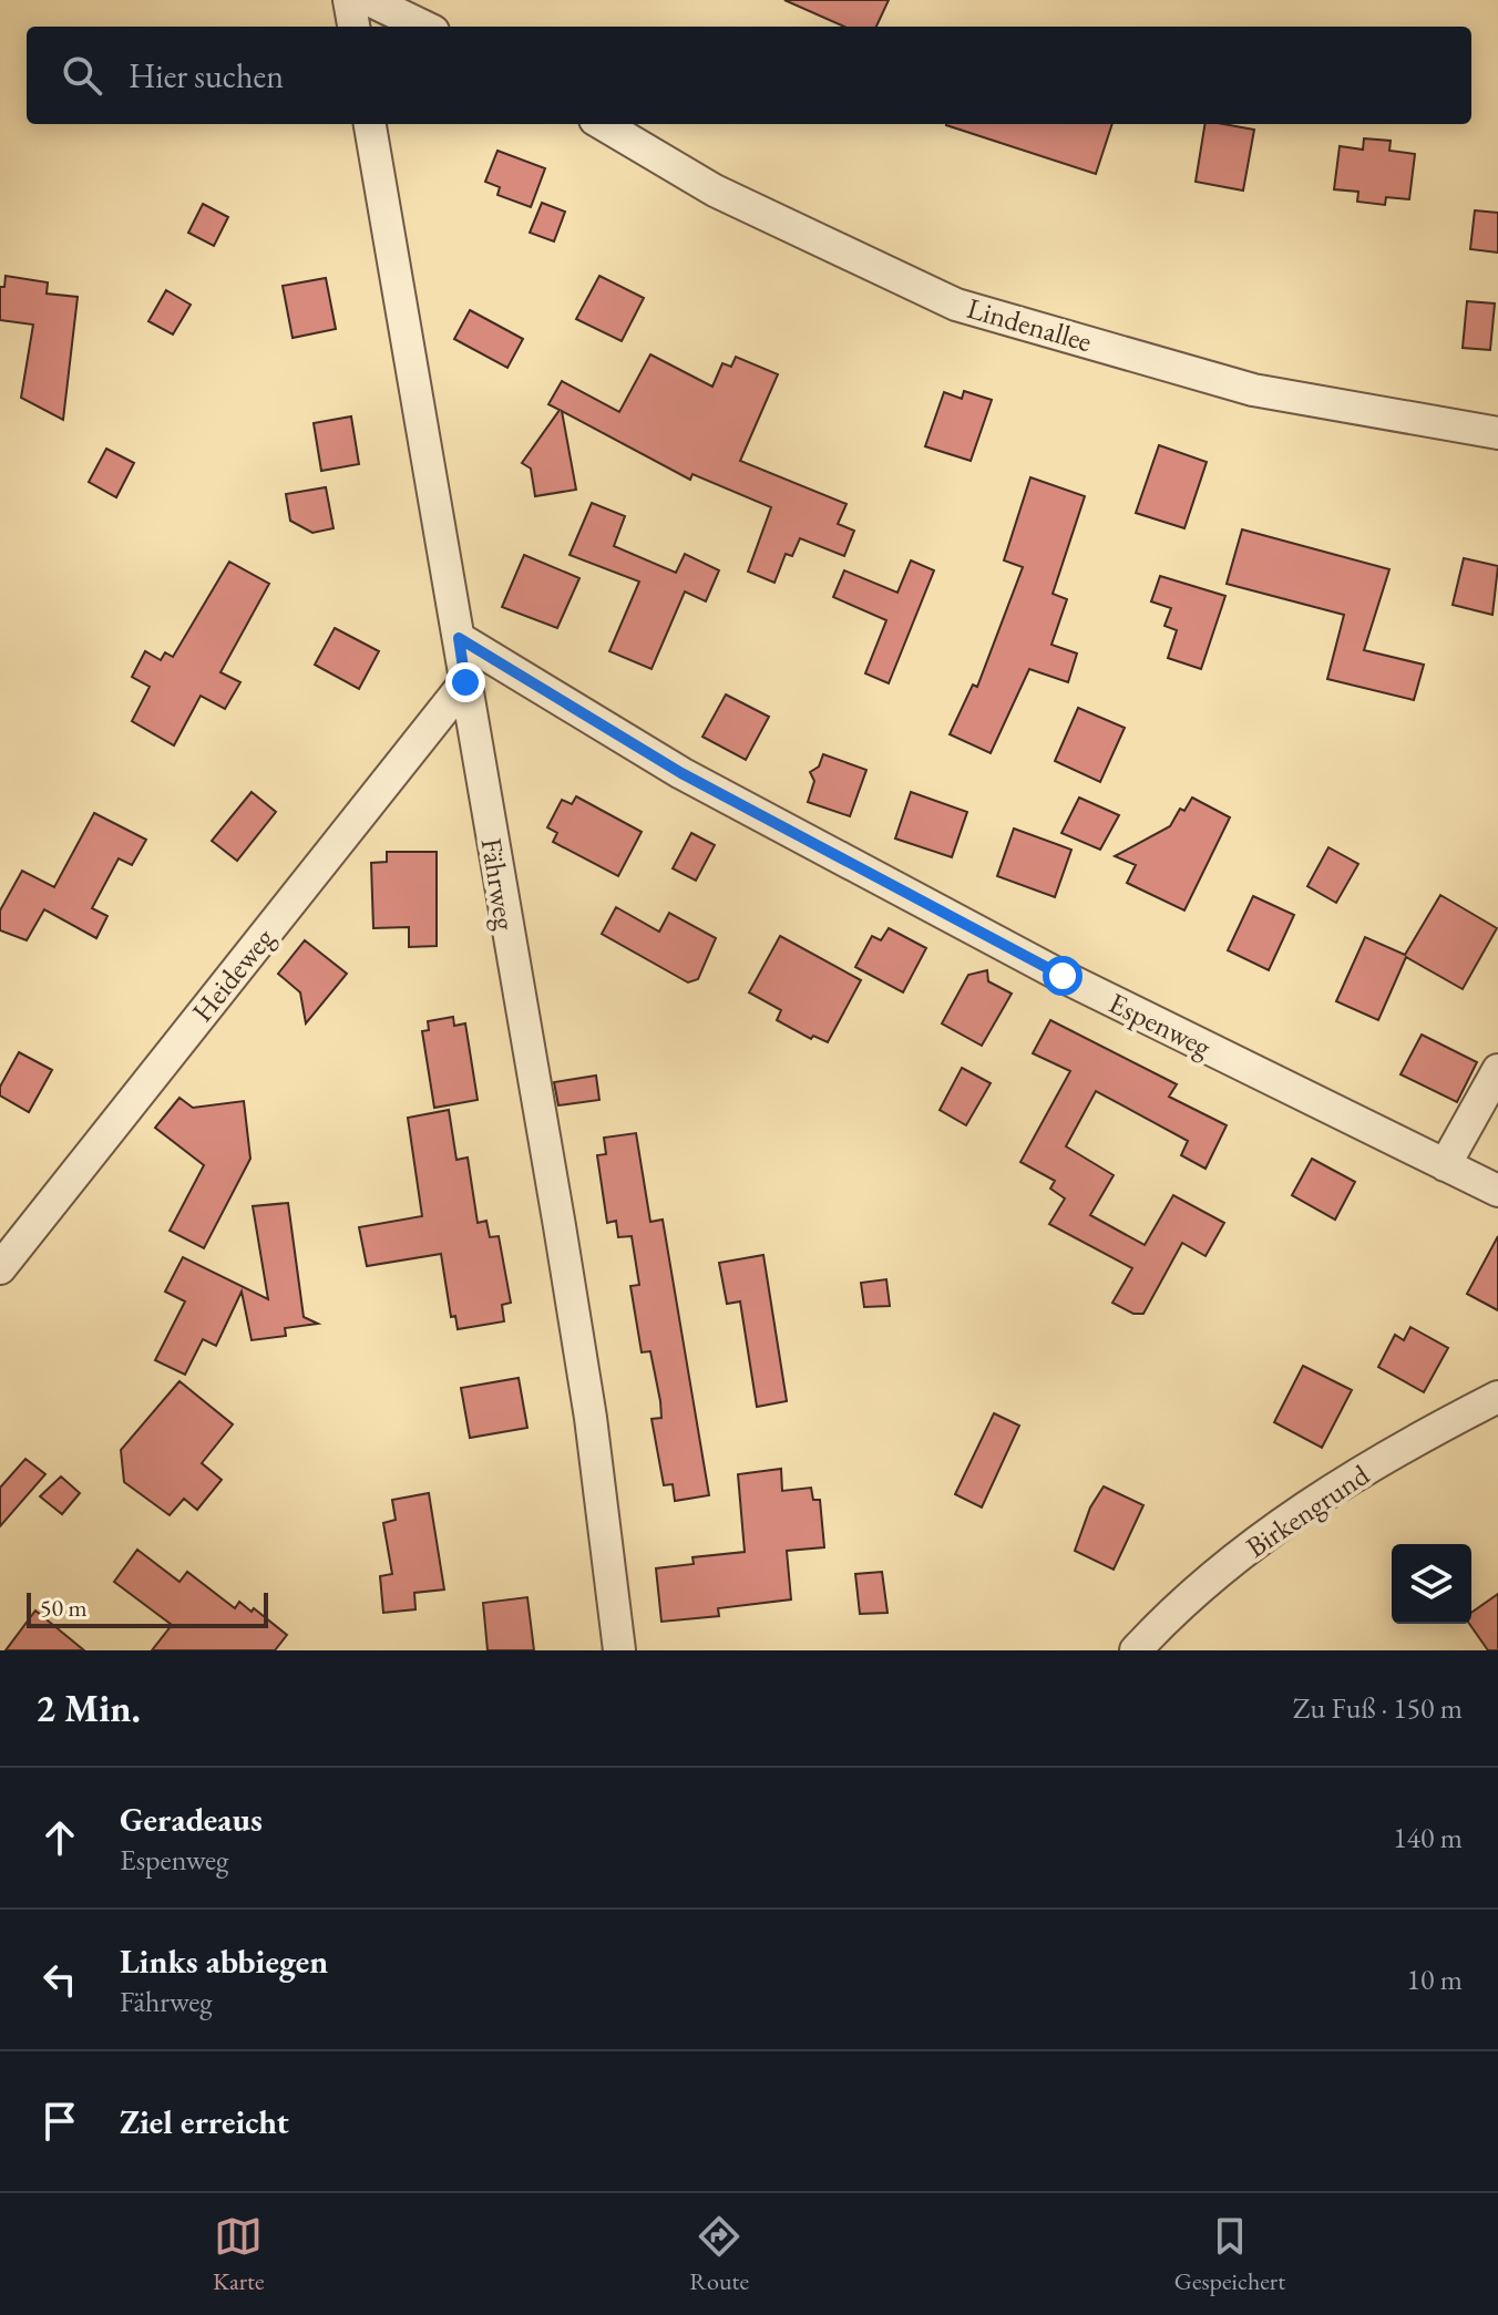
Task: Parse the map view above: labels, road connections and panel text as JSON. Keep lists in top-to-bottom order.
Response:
{
  "streets": {
    "street": [
      "Lindenallee",
      "Fährweg",
      "Heideweg",
      "Espenweg",
      "Birkengrund"
    ]
  },
  "crossings": [
    ["Fährweg", "Heideweg"],
    ["Fährweg", "Espenweg"]
  ],
  "scale_bar": "50 m",
  "page": {
    "search": "Hier suchen",
    "scale": "50 m",
    "heading": ["2 Min.", "Zu Fuß · 150 m"],
    "list": [
      ["Geradeaus", "Espenweg", "140 m"],
      ["Links abbiegen", "Fährweg", "10 m"],
      "Ziel erreicht"
    ],
    "nav": ["Karte", "Route", "Gespeichert"]
  }
}
